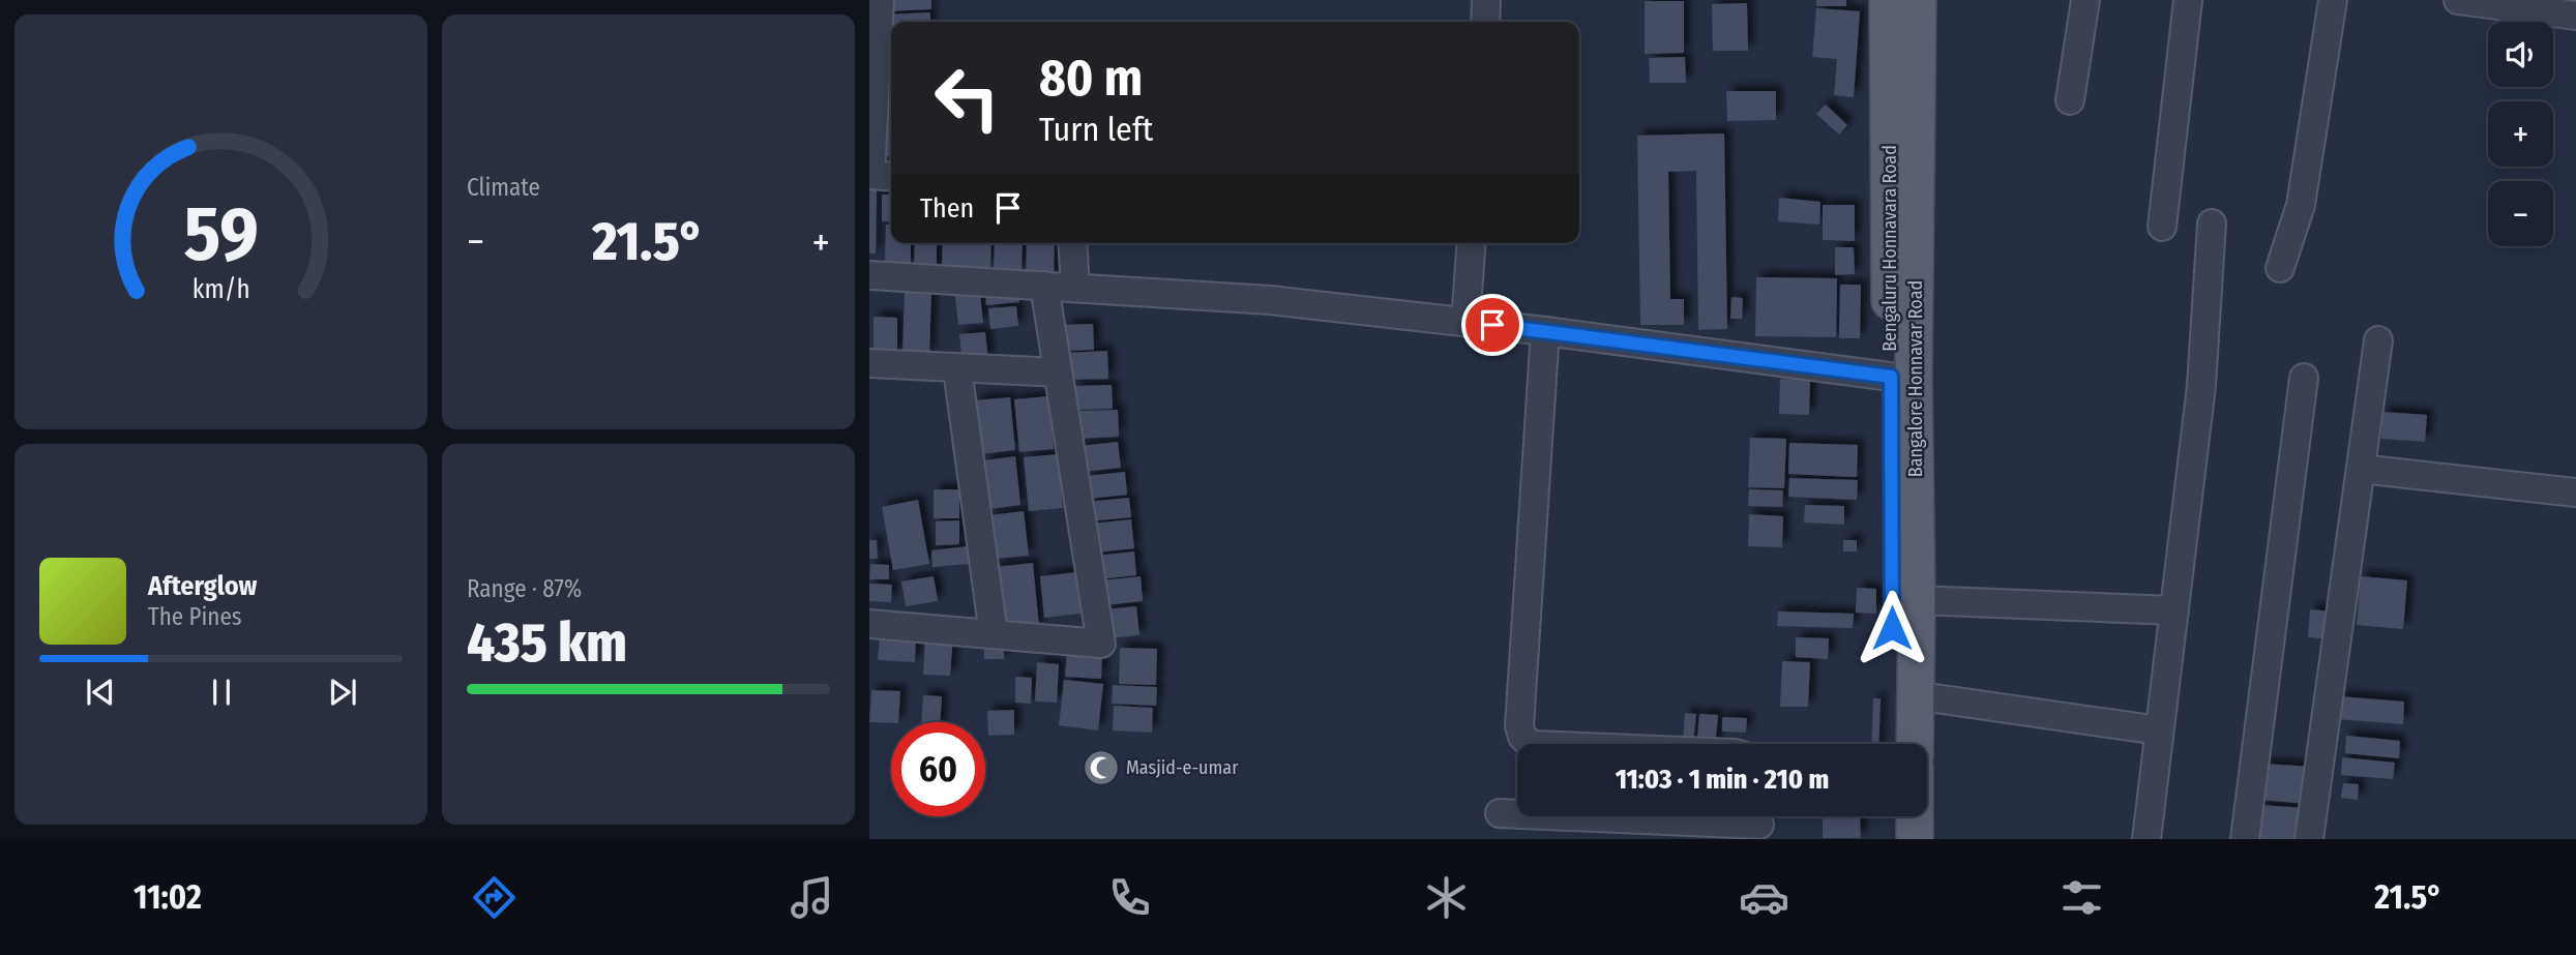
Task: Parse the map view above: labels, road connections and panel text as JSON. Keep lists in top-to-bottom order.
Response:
{
  "streets": {
    "main road": ["Bengaluru Honnavara Road", "Bangalore Honnavar Road"]
  },
  "places": {
    "mosque": ["Masjid-e-umar"]
  },
  "page": {
    "tile": [
      "Climate",
      ["Range · 87%", "435 km"]
    ],
    "map_buttons": ["+", "−"],
    "turn": ["80 m", "Turn left"],
    "then": "Then",
    "heat": ["−", "21.5°", "+"],
    "song": ["Afterglow", "The Pines"],
    "limit": "60",
    "trip": "11:03 · 1 min · 210 m",
    "tabs": ["11:02", "21.5°"],
    "gauge": ["59", "km/h"]
  }
}
